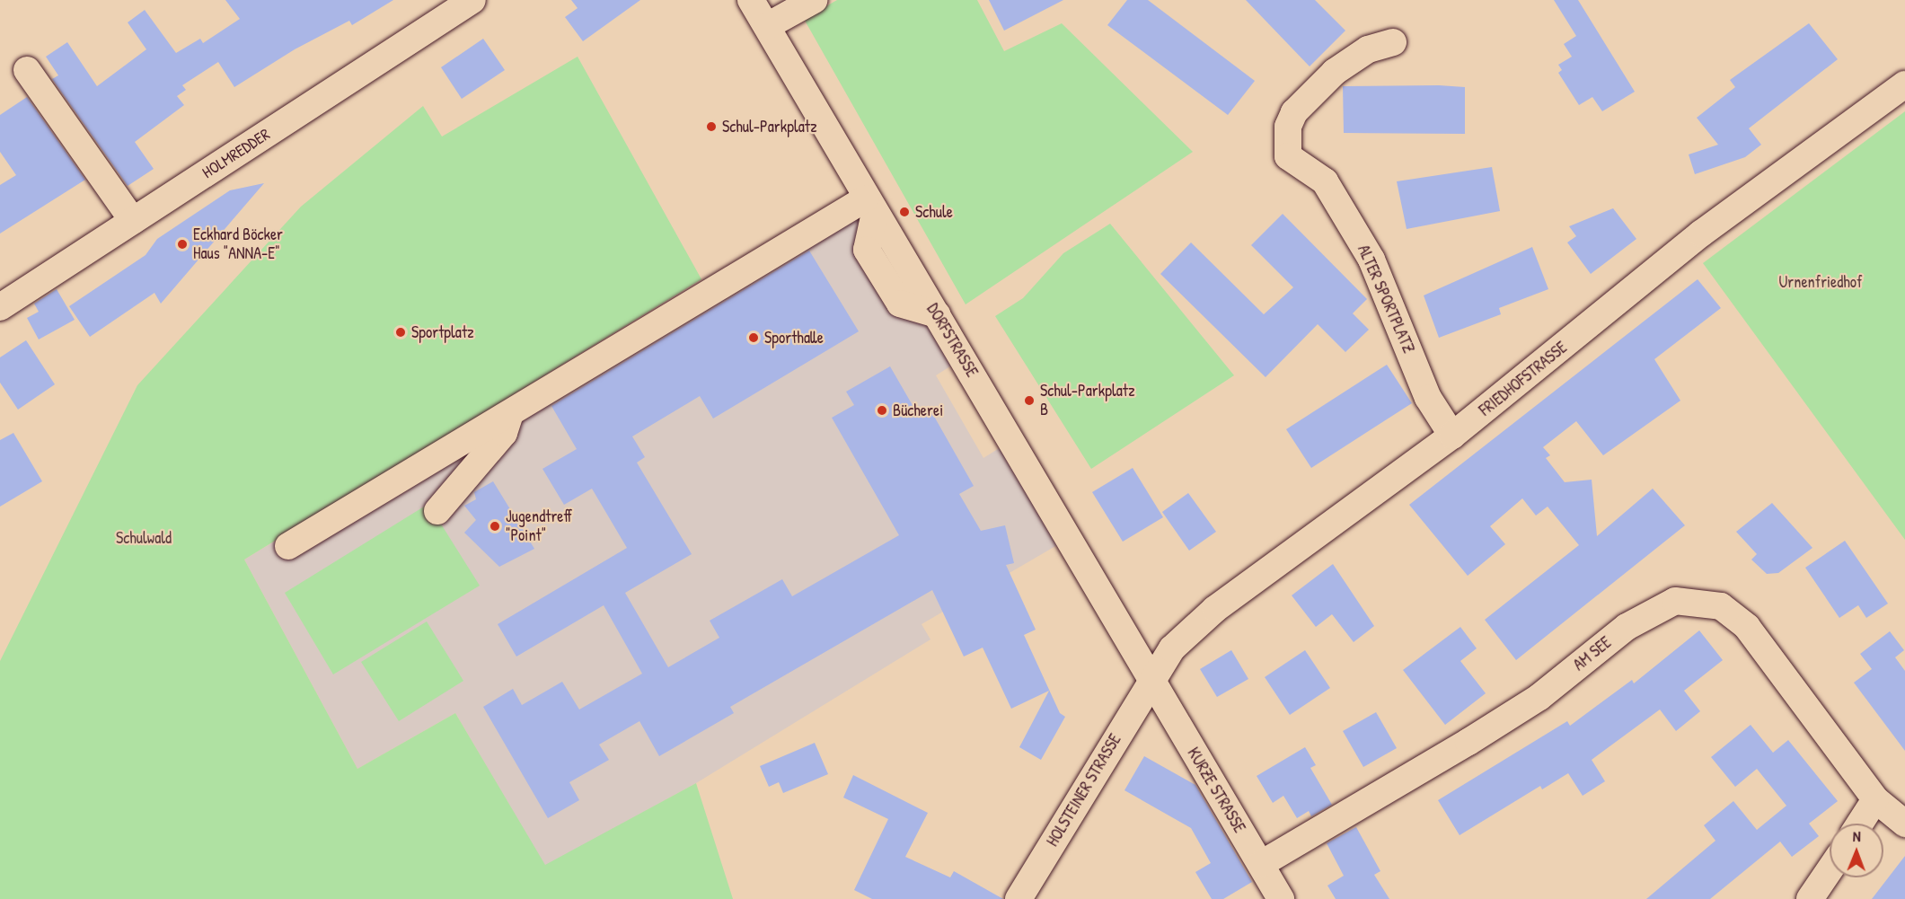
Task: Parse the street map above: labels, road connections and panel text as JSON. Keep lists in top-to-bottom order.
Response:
{
  "streets": {
    "street": [
      "HOLMREDDER",
      "ALTER SPORTPLATZ",
      "DORFSTRASSE",
      "FRIEDHOFSTRASSE",
      "AM SEE",
      "HOLSTEINER STRASSE",
      "KURZE STRASSE"
    ]
  },
  "crossings": [
    ["ALTER SPORTPLATZ", "FRIEDHOFSTRASSE"],
    ["DORFSTRASSE", "FRIEDHOFSTRASSE"],
    ["DORFSTRASSE", "HOLSTEINER STRASSE"],
    ["DORFSTRASSE", "KURZE STRASSE"],
    ["FRIEDHOFSTRASSE", "HOLSTEINER STRASSE"],
    ["FRIEDHOFSTRASSE", "KURZE STRASSE"],
    ["AM SEE", "KURZE STRASSE"],
    ["HOLSTEINER STRASSE", "KURZE STRASSE"]
  ],
  "parks": ["Urnenfriedhof", "Schulwald"],
  "places": [
    "Schul-Parkplatz",
    "Schule",
    "Eckhard Böcker Haus \"ANNA-E\"",
    "Sportplatz",
    "Sporthalle",
    "Schul-Parkplatz B",
    "Bücherei",
    "Jugendtreff \"Point\""
  ],
  "north": "top"
}
